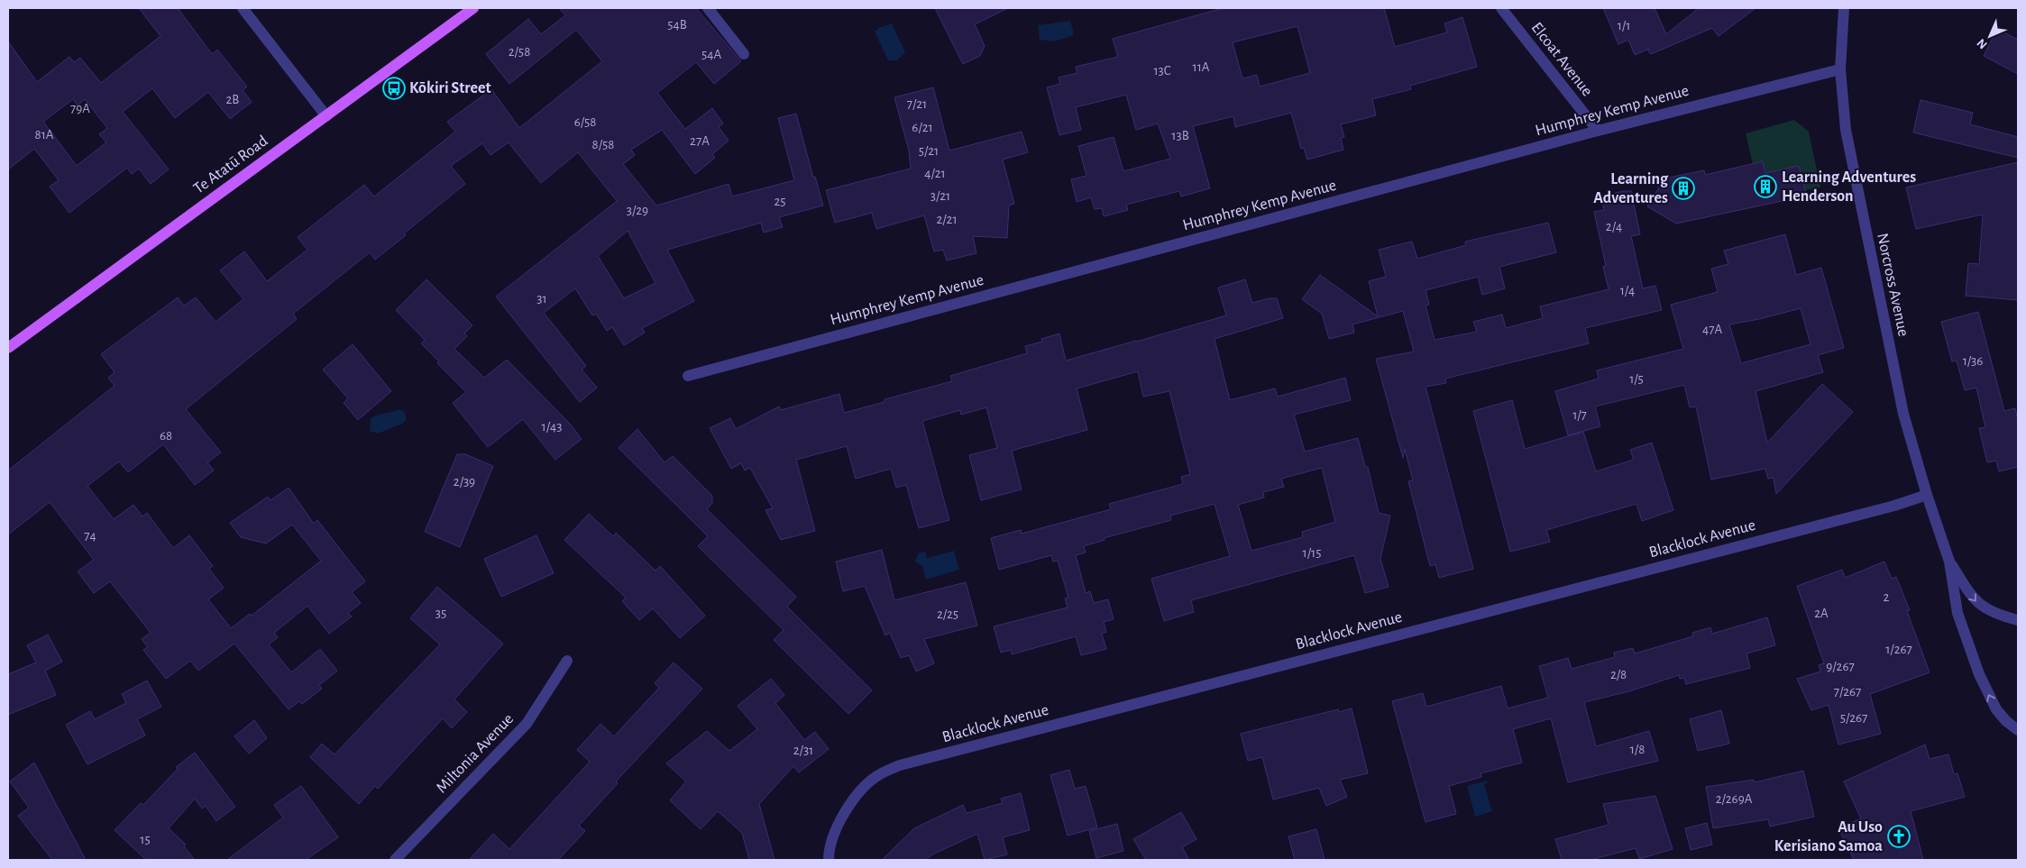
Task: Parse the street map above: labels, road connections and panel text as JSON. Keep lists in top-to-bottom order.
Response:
{
  "streets": {
    "main road": ["Te Atatū Road"],
    "street": [
      "Elcoat Avenue",
      "Humphrey Kemp Avenue",
      "Norcross Avenue",
      "Blacklock Avenue",
      "Miltonia Avenue"
    ]
  },
  "crossings": [
    ["Elcoat Avenue", "Humphrey Kemp Avenue"],
    ["Humphrey Kemp Avenue", "Norcross Avenue"],
    ["Norcross Avenue", "Blacklock Avenue"]
  ],
  "places": {
    "bus stop": ["Kōkiri Street"],
    "building": ["Learning Adventures Henderson", "Learning Adventures"],
    "church": ["Au Uso Kerisiano Samoa"]
  },
  "house_numbers": [
    "54B",
    "1/1",
    "2/58",
    "54A",
    "11A",
    "13C",
    "2B",
    "7/21",
    "79A",
    "6/58",
    "6/21",
    "81A",
    "13B",
    "27A",
    "8/58",
    "5/21",
    "4/21",
    "3/21",
    "25",
    "3/29",
    "2/21",
    "2/4",
    "1/4",
    "31",
    "47A",
    "1/36",
    "1/5",
    "1/7",
    "1/43",
    "68",
    "2/39",
    "74",
    "1/15",
    "2",
    "35",
    "2A",
    "2/25",
    "1/267",
    "9/267",
    "2/8",
    "7/267",
    "5/267",
    "1/8",
    "2/31",
    "2/269A",
    "15"
  ],
  "north": "bottom left"
}
